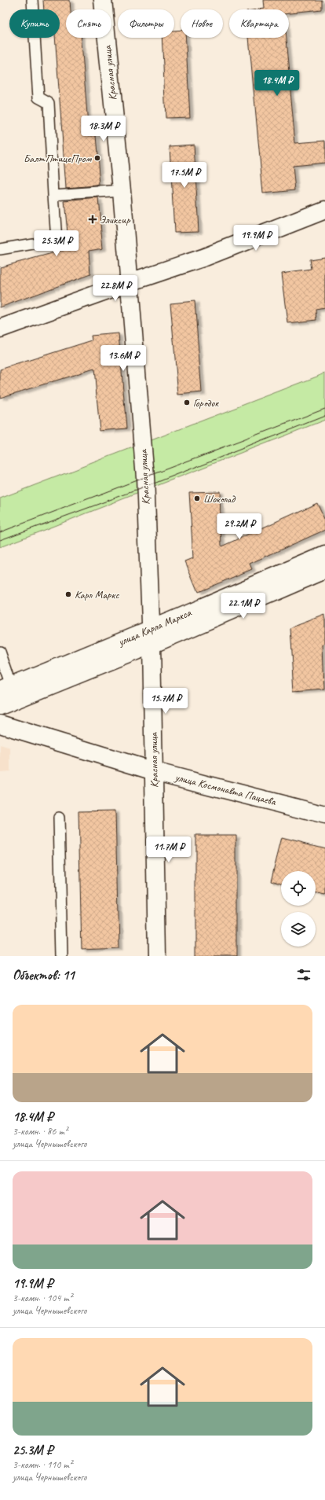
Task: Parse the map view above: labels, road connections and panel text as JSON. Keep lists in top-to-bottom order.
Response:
{
  "streets": {
    "street": ["Красная улица", "улица Карла Маркса", "улица Космонавта Пацаева"]
  },
  "crossings": [
    ["Красная улица", "улица Карла Маркса"],
    ["Красная улица", "улица Космонавта Пацаева"]
  ],
  "places": {
    "other": [
      "БалтПтицеПром",
      "Городок",
      "Шоколад",
      "Карл Маркс"
    ],
    "health": ["Эликсир"]
  },
  "page": {
    "chip": [
      "Купить",
      "Снять",
      "Фильтры",
      "Новое",
      "Квартира"
    ],
    "price": [
      "18.4M ₽",
      "18.3M ₽",
      "17.5M ₽",
      "19.9M ₽",
      "25.3M ₽",
      "22.8M ₽",
      "13.6M ₽",
      "29.2M ₽",
      "22.1M ₽",
      "15.7M ₽",
      "11.7M ₽"
    ],
    "heading": "Объектов: 11",
    "list": [
      {
        "name": "18.4M ₽",
        "note": "3-комн. · 86 m² · улица Чернышевского"
      },
      {
        "name": "19.9M ₽",
        "note": "3-комн. · 104 m² · улица Чернышевского"
      },
      {
        "name": "25.3M ₽",
        "note": "3-комн. · 110 m² · улица Чернышевского"
      }
    ]
  }
}
